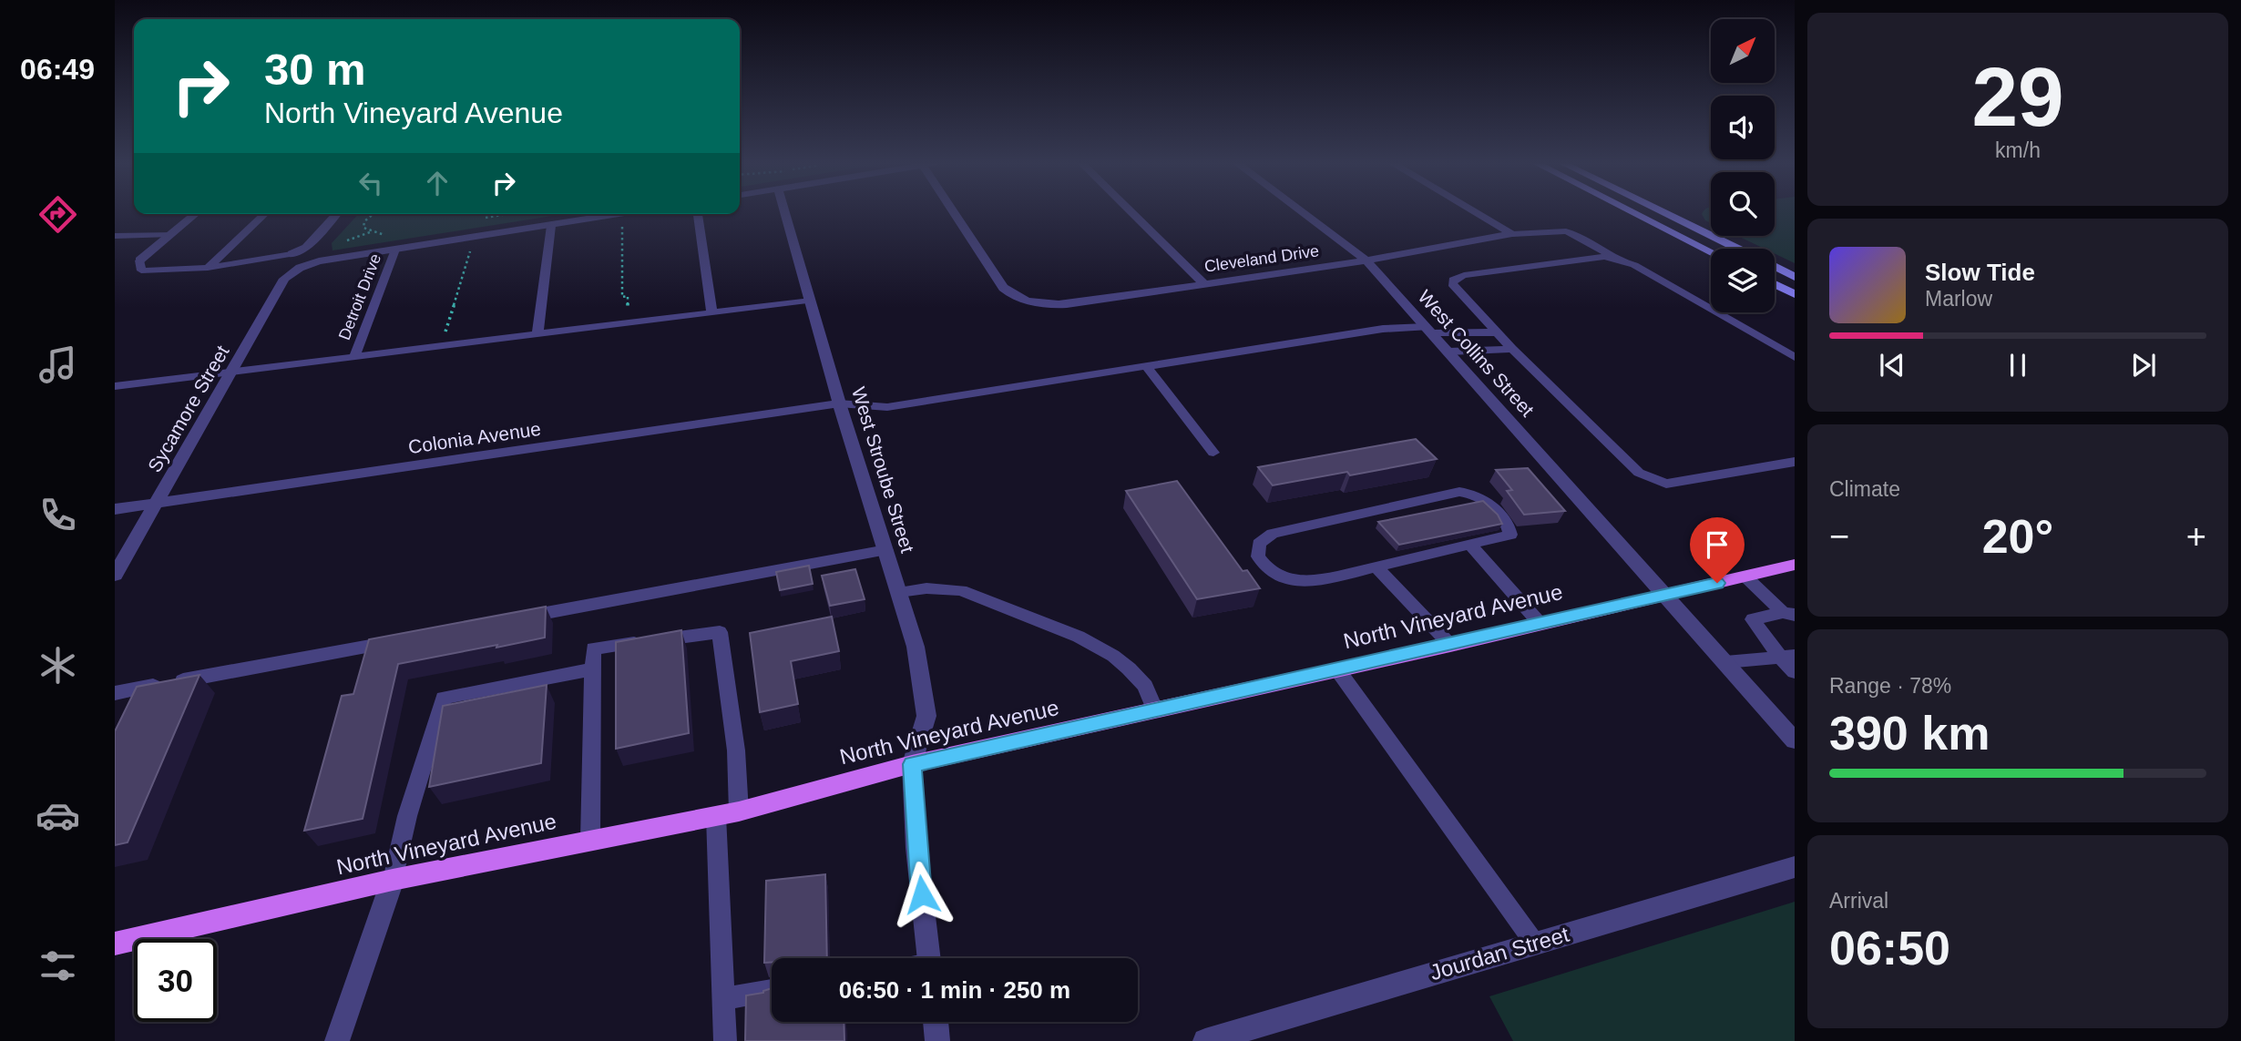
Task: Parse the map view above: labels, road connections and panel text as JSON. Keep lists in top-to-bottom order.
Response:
{
  "streets": {
    "main road": ["North Vineyard Avenue"],
    "street": [
      "Cleveland Drive",
      "Detroit Drive",
      "West Collins Street",
      "Sycamore Street",
      "Colonia Avenue",
      "West Stroube Street",
      "Jourdan Street"
    ]
  },
  "crossings": [
    ["Cleveland Drive", "West Collins Street"],
    ["Detroit Drive", "Sycamore Street"],
    ["West Collins Street", "North Vineyard Avenue"],
    ["Sycamore Street", "Colonia Avenue"],
    ["Colonia Avenue", "West Stroube Street"],
    ["West Stroube Street", "North Vineyard Avenue"]
  ],
  "north": "top right",
  "page": {
    "tabs": "06:49",
    "tile": [
      ["29", "km/h"],
      "Climate",
      ["Range · 78%", "390 km"],
      ["Arrival", "06:50"]
    ],
    "turn": ["30 m", "North Vineyard Avenue"],
    "song": ["Slow Tide", "Marlow"],
    "heat": ["−", "20°", "+"],
    "limit": "30",
    "trip": "06:50 · 1 min · 250 m"
  }
}
